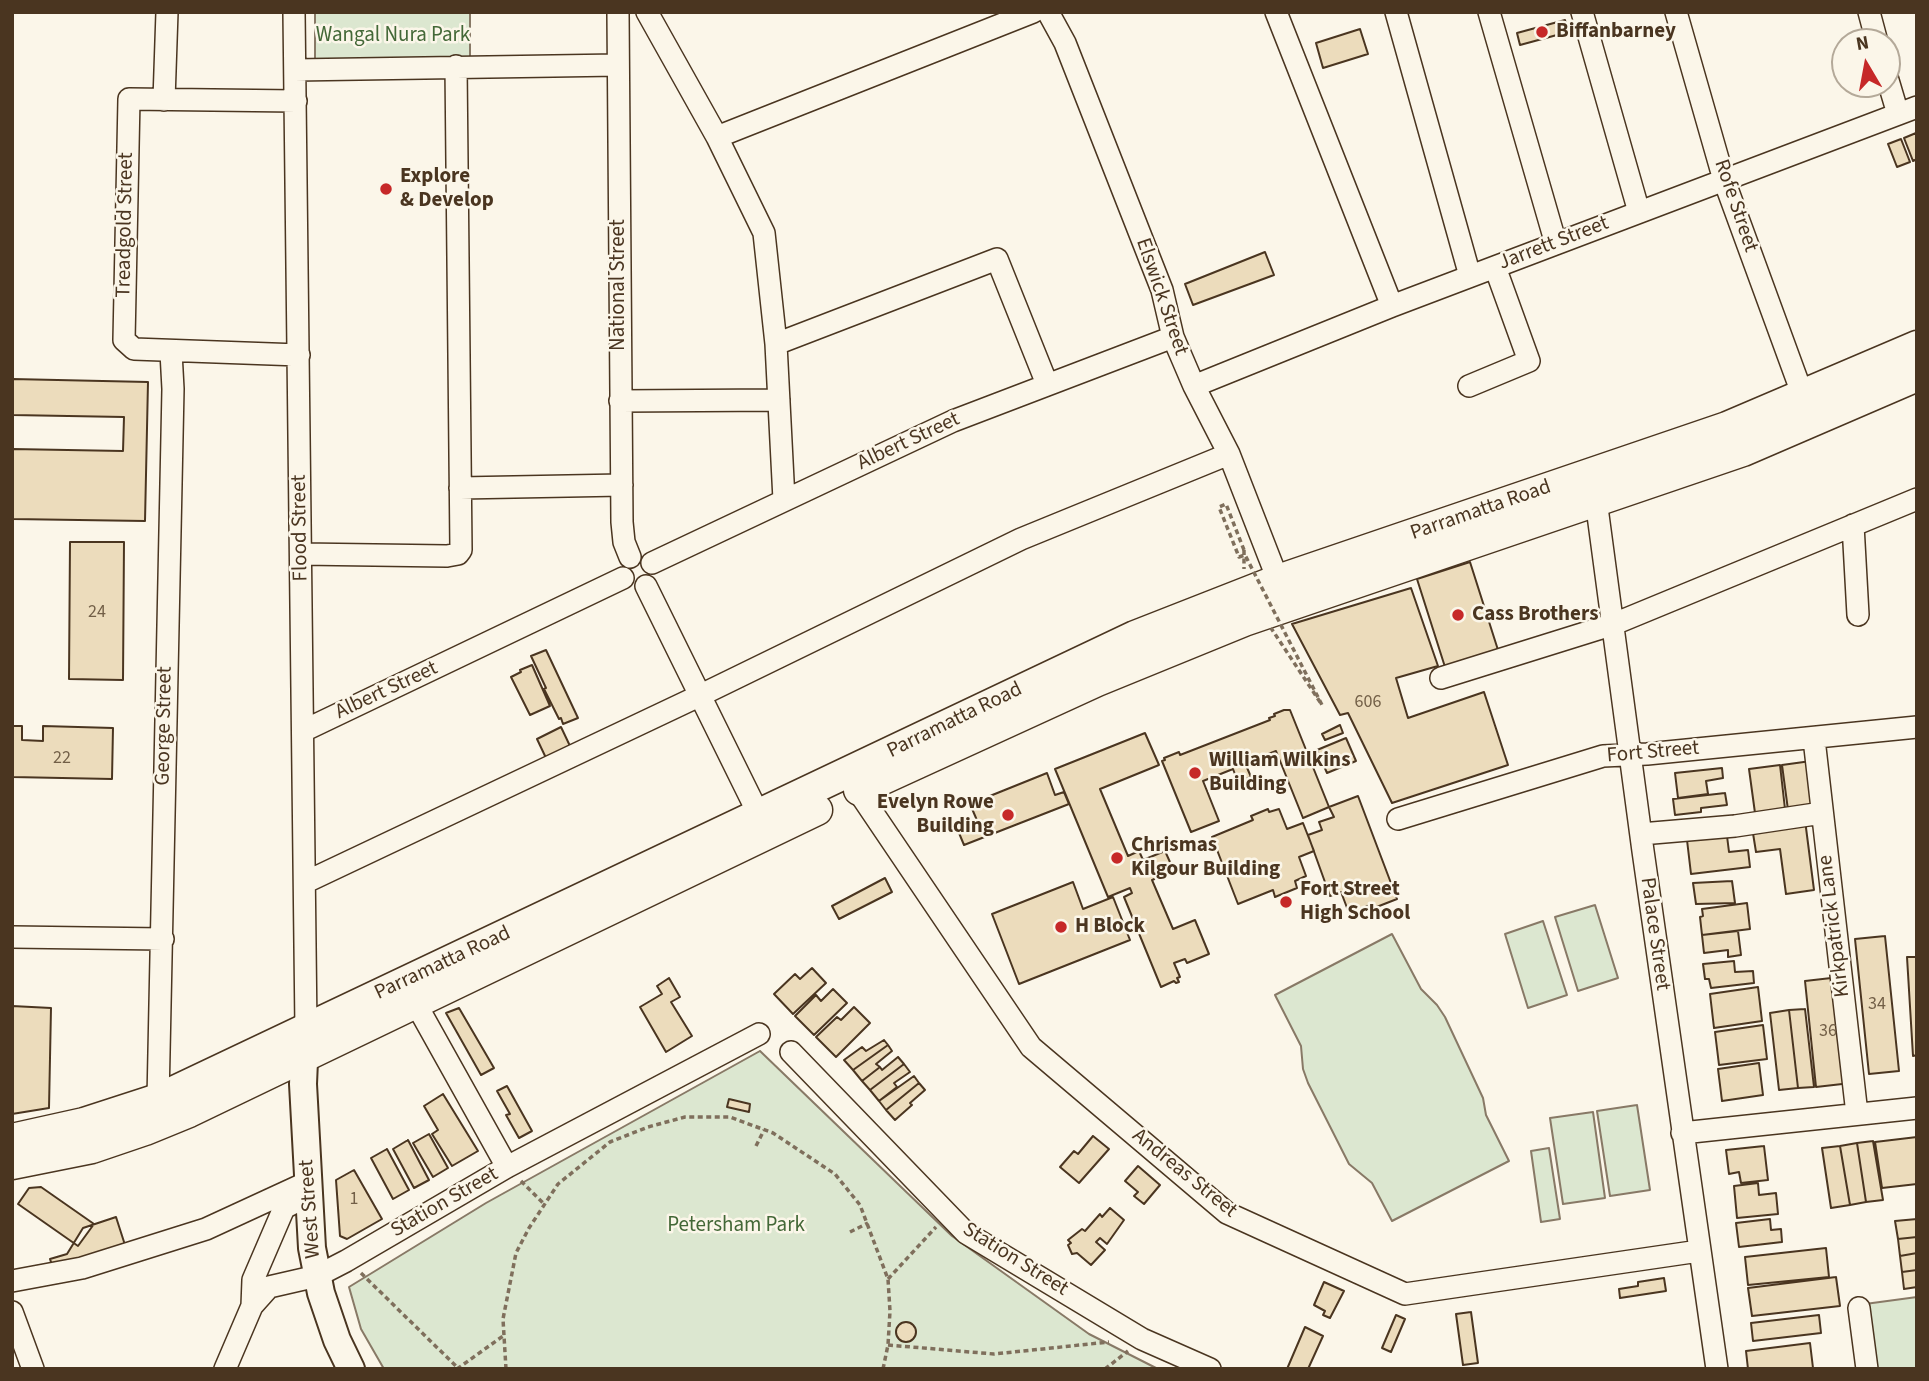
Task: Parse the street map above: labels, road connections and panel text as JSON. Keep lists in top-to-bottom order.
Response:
{
  "streets": {
    "highway": ["Parramatta Road"],
    "main road": ["West Street"],
    "street": [
      "Rofe Street",
      "Treadgold Street",
      "Jarrett Street",
      "National Street",
      "Elswick Street",
      "Albert Street",
      "Flood Street",
      "George Street",
      "Fort Street",
      "Kirkpatrick Lane",
      "Palace Street",
      "Andreas Street",
      "Station Street"
    ]
  },
  "crossings": [
    ["Rofe Street", "Jarrett Street"],
    ["Rofe Street", "Parramatta Road"],
    ["Treadgold Street", "Flood Street"],
    ["Treadgold Street", "George Street"],
    ["Jarrett Street", "Elswick Street"],
    ["National Street", "Albert Street"],
    ["Elswick Street", "Albert Street"],
    ["Elswick Street", "Parramatta Road"],
    ["Albert Street", "Flood Street"],
    ["Parramatta Road", "Flood Street"],
    ["Parramatta Road", "George Street"],
    ["Parramatta Road", "Palace Street"],
    ["Parramatta Road", "Andreas Street"],
    ["Parramatta Road", "West Street"],
    ["Flood Street", "West Street"],
    ["Fort Street", "Kirkpatrick Lane"],
    ["Fort Street", "Palace Street"],
    ["Palace Street", "Andreas Street"],
    ["Station Street", "West Street"]
  ],
  "parks": ["Wangal Nura Park", "Petersham Park"],
  "places": [
    "Biffanbarney",
    "Explore & Develop",
    "Cass Brothers",
    "William Wilkins Building",
    "Evelyn Rowe Building",
    "Chrismas Kilgour Building",
    "Fort Street High School",
    "H Block"
  ],
  "house_numbers": [
    "24",
    "606",
    "22",
    "34",
    "36",
    "1"
  ],
  "north": "top"
}
